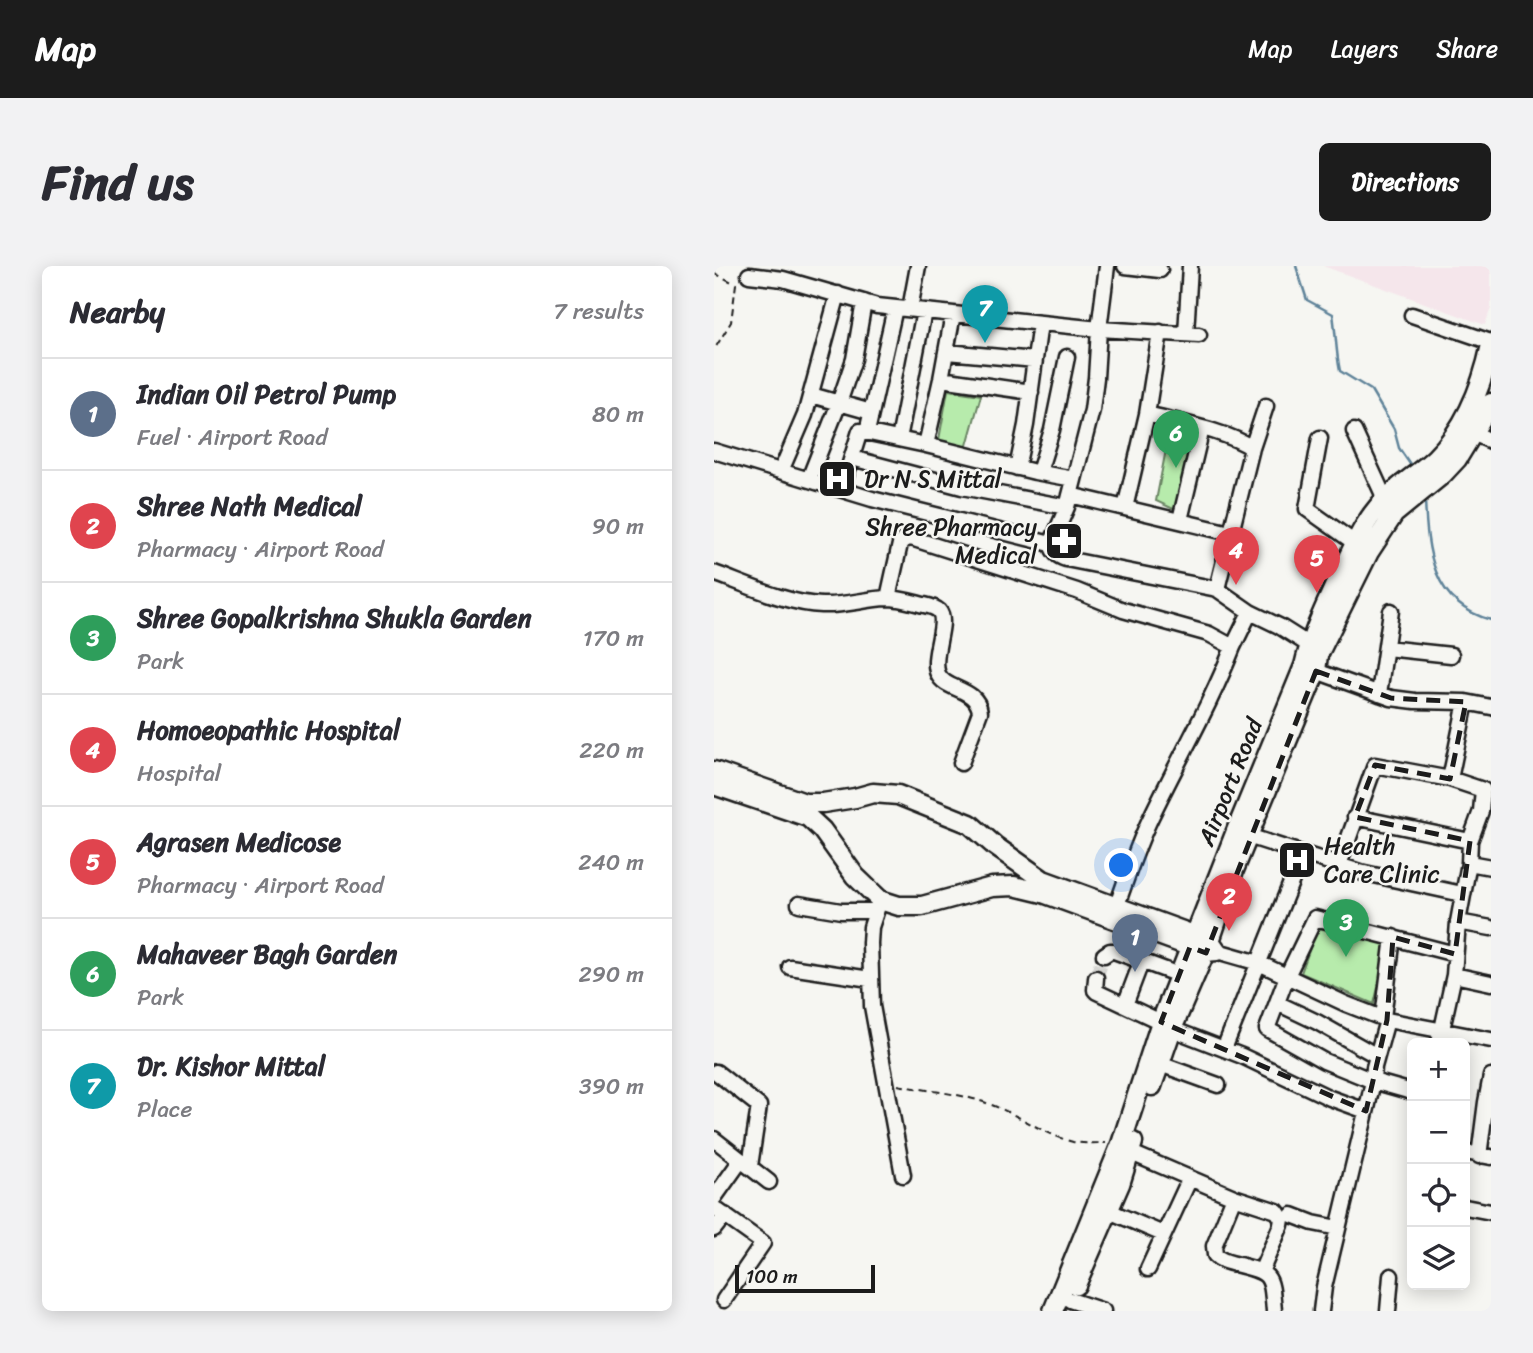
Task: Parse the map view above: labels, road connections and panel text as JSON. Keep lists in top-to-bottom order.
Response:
{
  "streets": {
    "main road": ["Airport Road"]
  },
  "places": {
    "hospital": ["Dr N S Mittal", "Health Care Clinic"],
    "pharmacy": ["Shree Pharmacy Medical"]
  },
  "scale_bar": "100 m",
  "page": {
    "header": "Map",
    "nav": ["Map", "Layers", "Share"],
    "title": "Find us",
    "buttons": "Directions",
    "heading": ["Nearby", "7 results"],
    "pins": [
      "7",
      "6",
      "4",
      "5",
      "2",
      "3",
      "1"
    ],
    "list": [
      {
        "mark": "1",
        "name": "Indian Oil Petrol Pump",
        "note": "Fuel · Airport Road",
        "value": "80 m"
      },
      {
        "mark": "2",
        "name": "Shree Nath Medical",
        "note": "Pharmacy · Airport Road",
        "value": "90 m"
      },
      {
        "mark": "3",
        "name": "Shree Gopalkrishna Shukla Garden",
        "note": "Park",
        "value": "170 m"
      },
      {
        "mark": "4",
        "name": "Homoeopathic Hospital",
        "note": "Hospital",
        "value": "220 m"
      },
      {
        "mark": "5",
        "name": "Agrasen Medicose",
        "note": "Pharmacy · Airport Road",
        "value": "240 m"
      },
      {
        "mark": "6",
        "name": "Mahaveer Bagh Garden",
        "note": "Park",
        "value": "290 m"
      },
      {
        "mark": "7",
        "name": "Dr. Kishor Mittal",
        "note": "Place",
        "value": "390 m"
      }
    ],
    "map_buttons": ["+", "−"],
    "scale": "100 m"
  }
}
